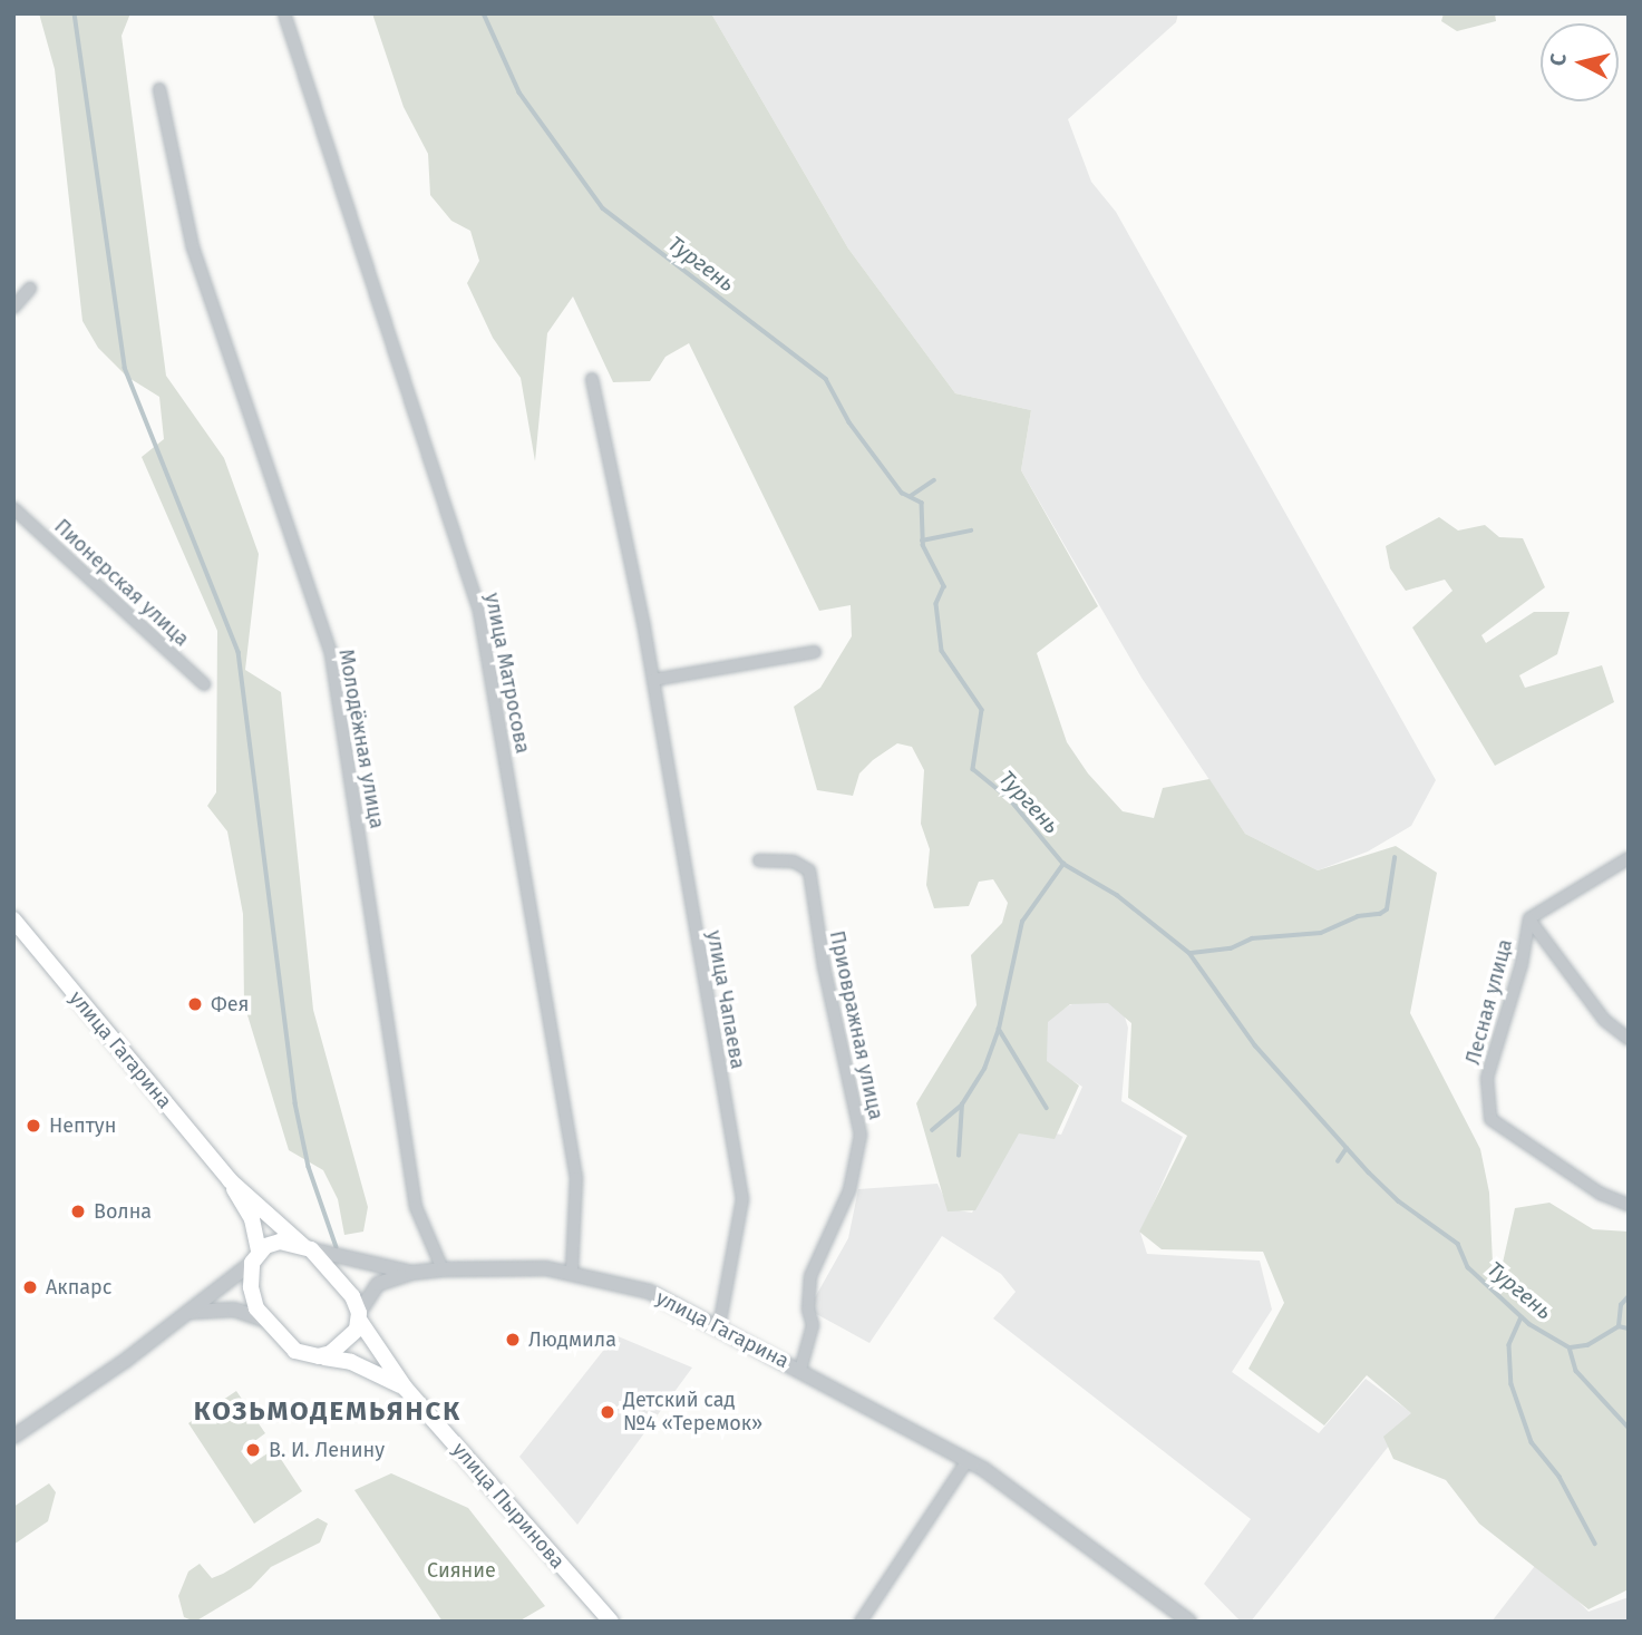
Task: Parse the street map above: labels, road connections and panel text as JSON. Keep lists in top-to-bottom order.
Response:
{
  "streets": {
    "main road": ["улица Гагарина", "улица Пыринова"],
    "street": [
      "Пионерская улица",
      "улица Матросова",
      "Молодёжная улица",
      "улица Чапаева",
      "Лесная улица",
      "Приовражная улица"
    ]
  },
  "crossings": [
    ["улица Матросова", "улица Гагарина"],
    ["Молодёжная улица", "улица Гагарина"],
    ["улица Чапаева", "улица Гагарина"],
    ["Приовражная улица", "улица Гагарина"],
    ["улица Гагарина", "улица Пыринова"]
  ],
  "districts": ["КОЗЬМОДЕМЬЯНСК"],
  "water": ["Тургень"],
  "parks": ["Сияние"],
  "places": [
    "Фея",
    "Нептун",
    "Волна",
    "Акпарс",
    "Людмила",
    "Детский сад №4 «Теремок»",
    "В. И. Ленину"
  ],
  "north": "left"
}
